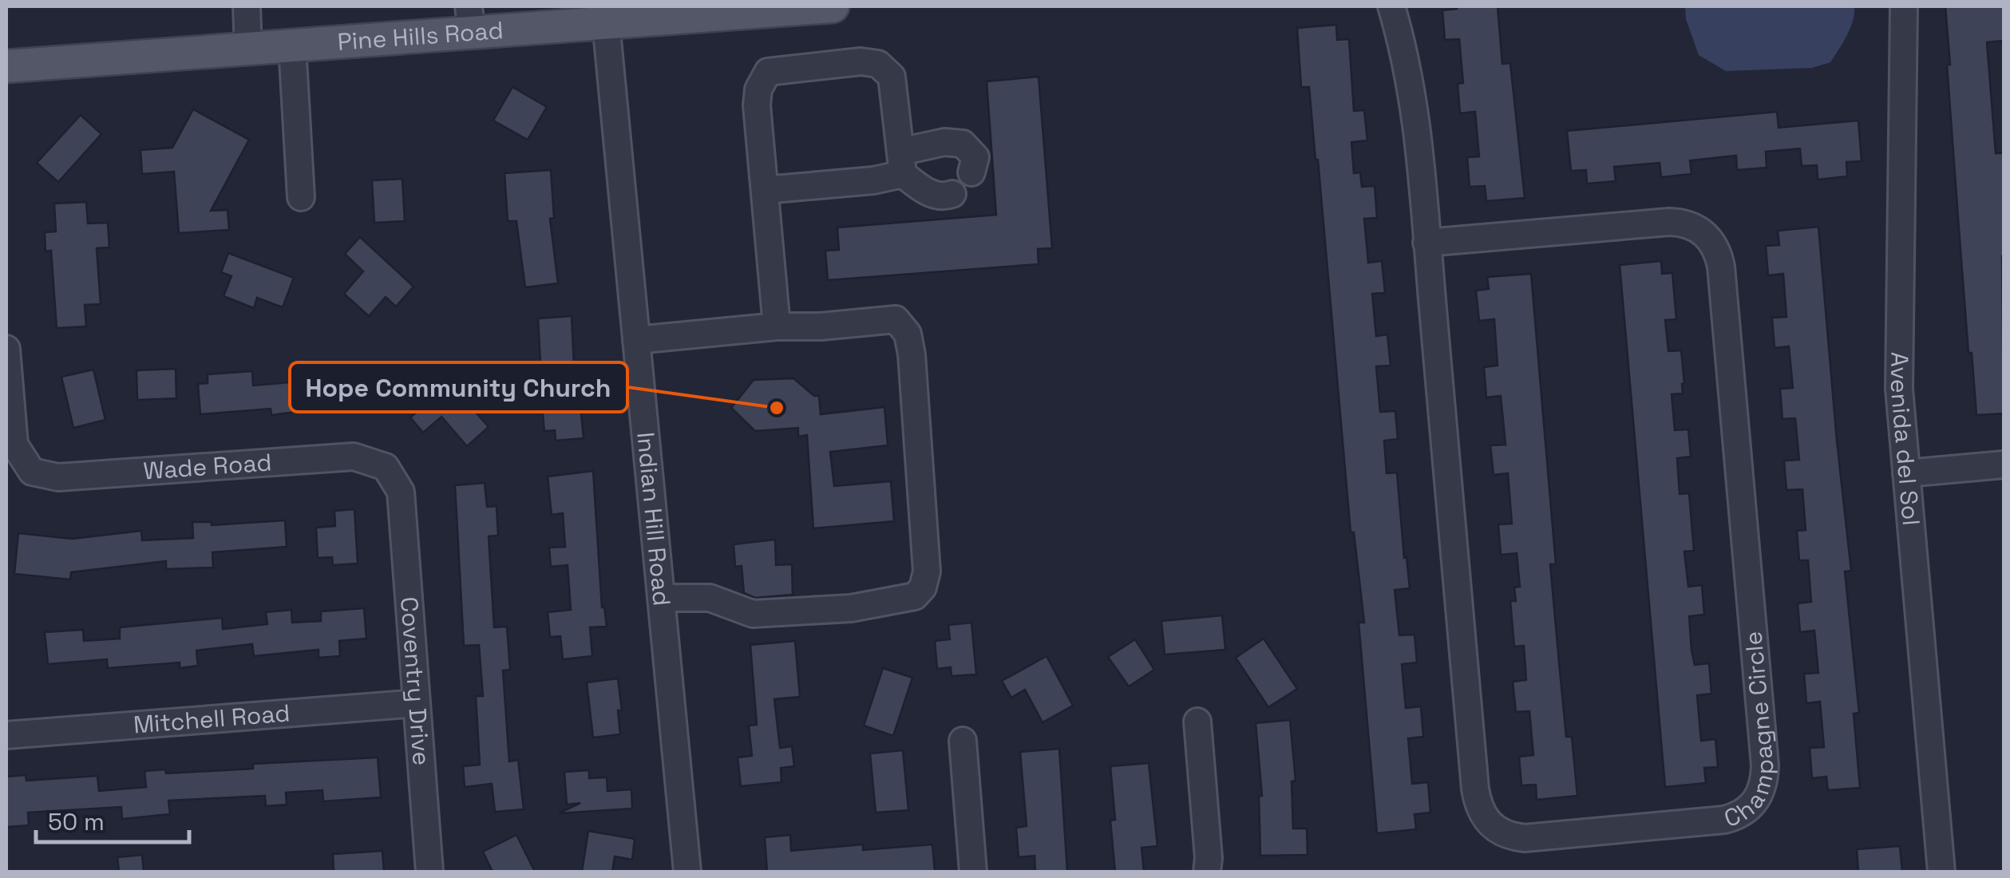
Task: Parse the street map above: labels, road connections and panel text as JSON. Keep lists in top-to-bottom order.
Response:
{
  "streets": {
    "main road": ["Pine Hills Road"],
    "street": [
      "Avenida del Sol",
      "Wade Road",
      "Indian Hill Road",
      "Coventry Drive",
      "Mitchell Road",
      "Champagne Circle"
    ]
  },
  "crossings": [
    ["Pine Hills Road", "Indian Hill Road"],
    ["Wade Road", "Coventry Drive"],
    ["Coventry Drive", "Mitchell Road"]
  ],
  "places": ["Hope Community Church"],
  "scale_bar": "50 m"
}
